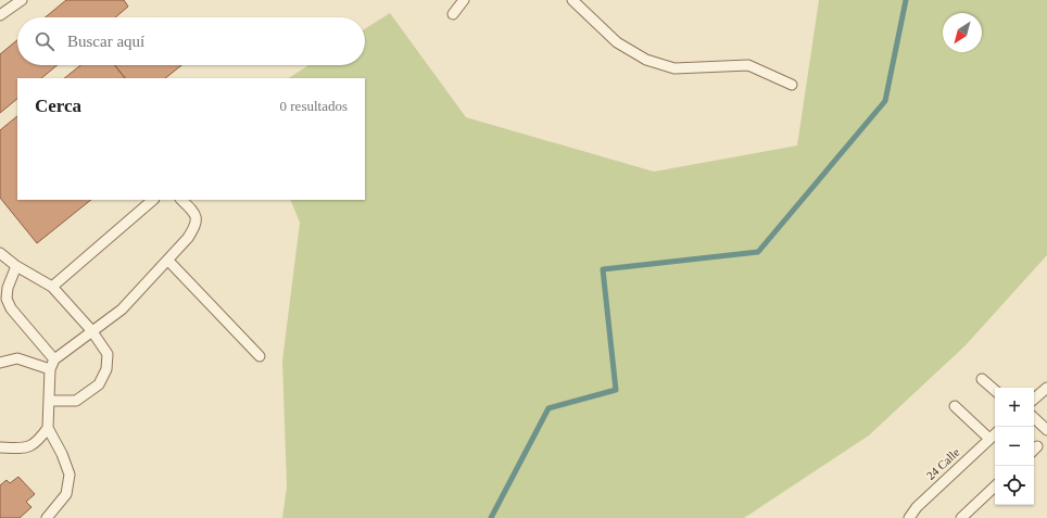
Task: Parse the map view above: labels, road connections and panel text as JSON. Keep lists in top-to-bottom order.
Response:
{
  "streets": {
    "lane": ["24 Calle"]
  },
  "north": "bottom left",
  "page": {
    "search": "Buscar aquí",
    "heading": ["Cerca", "0 resultados"],
    "map_buttons": ["+", "−"]
  }
}
